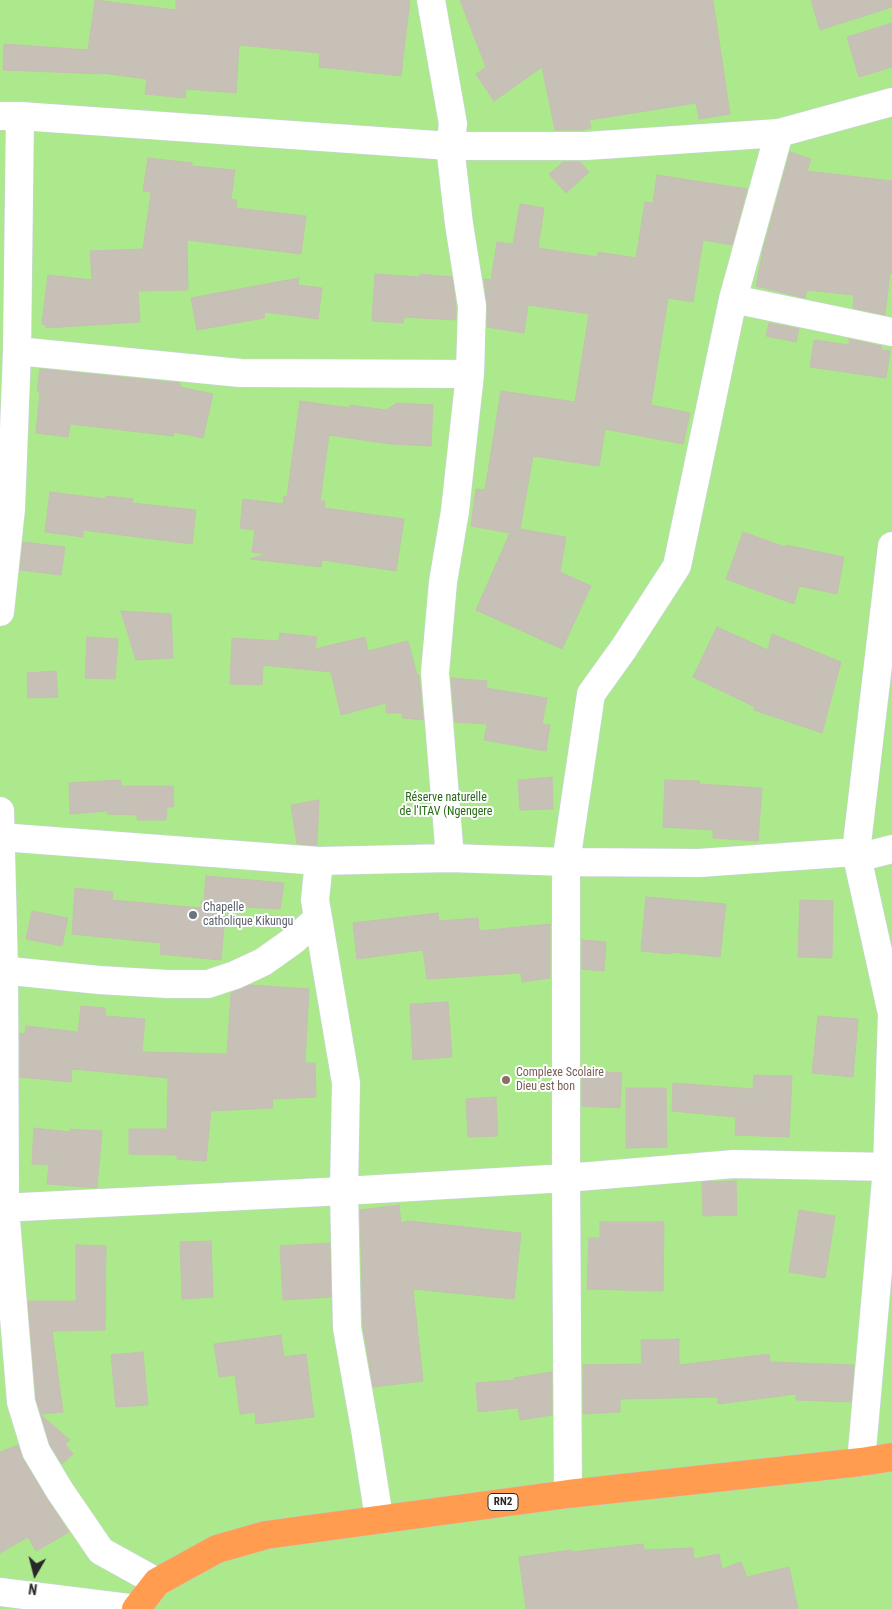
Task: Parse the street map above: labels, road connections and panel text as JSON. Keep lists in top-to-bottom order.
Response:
{
  "streets": {
    "highway": ["RN2"]
  },
  "parks": ["Réserve naturelle de l'ITAV (Ngengere"],
  "places": ["Chapelle catholique Kikungu", "Complexe Scolaire Dieu est bon"],
  "north": "bottom"
}
